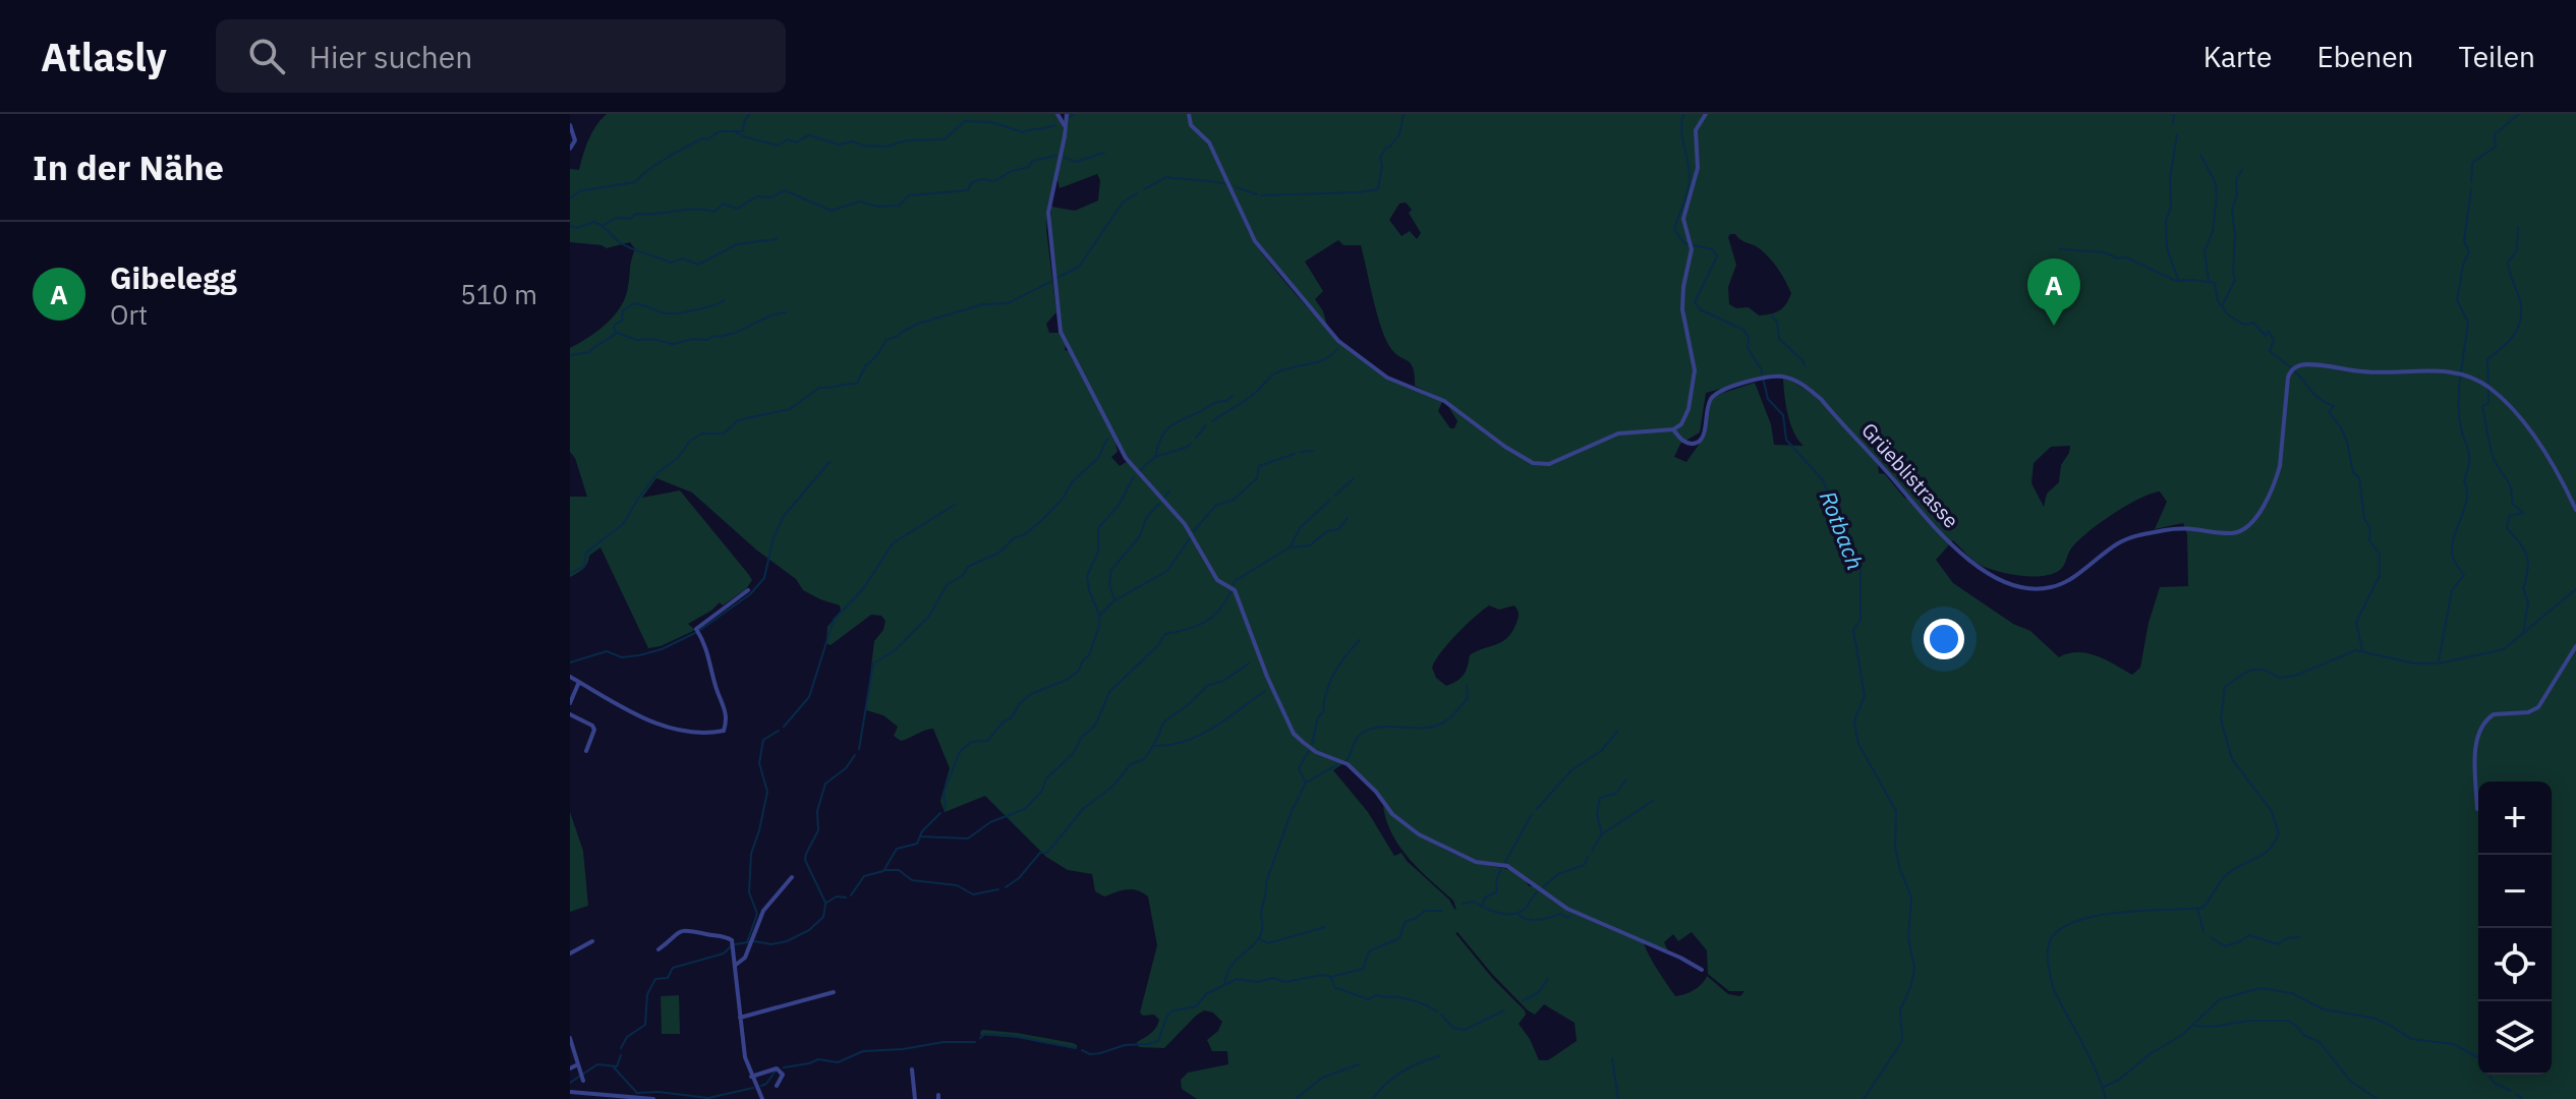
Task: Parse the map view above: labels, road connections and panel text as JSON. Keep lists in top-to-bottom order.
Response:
{
  "streets": {
    "street": ["Grüeblistrasse"]
  },
  "water": ["Rotbach"],
  "page": {
    "header": "Atlasly",
    "search": "Hier suchen",
    "nav": ["Karte", "Ebenen", "Teilen"],
    "heading": "In der Nähe",
    "list": [
      {
        "mark": "A",
        "name": "Gibelegg",
        "note": "Ort",
        "value": "510 m"
      }
    ],
    "pins": "A",
    "map_buttons": ["+", "−"]
  }
}
